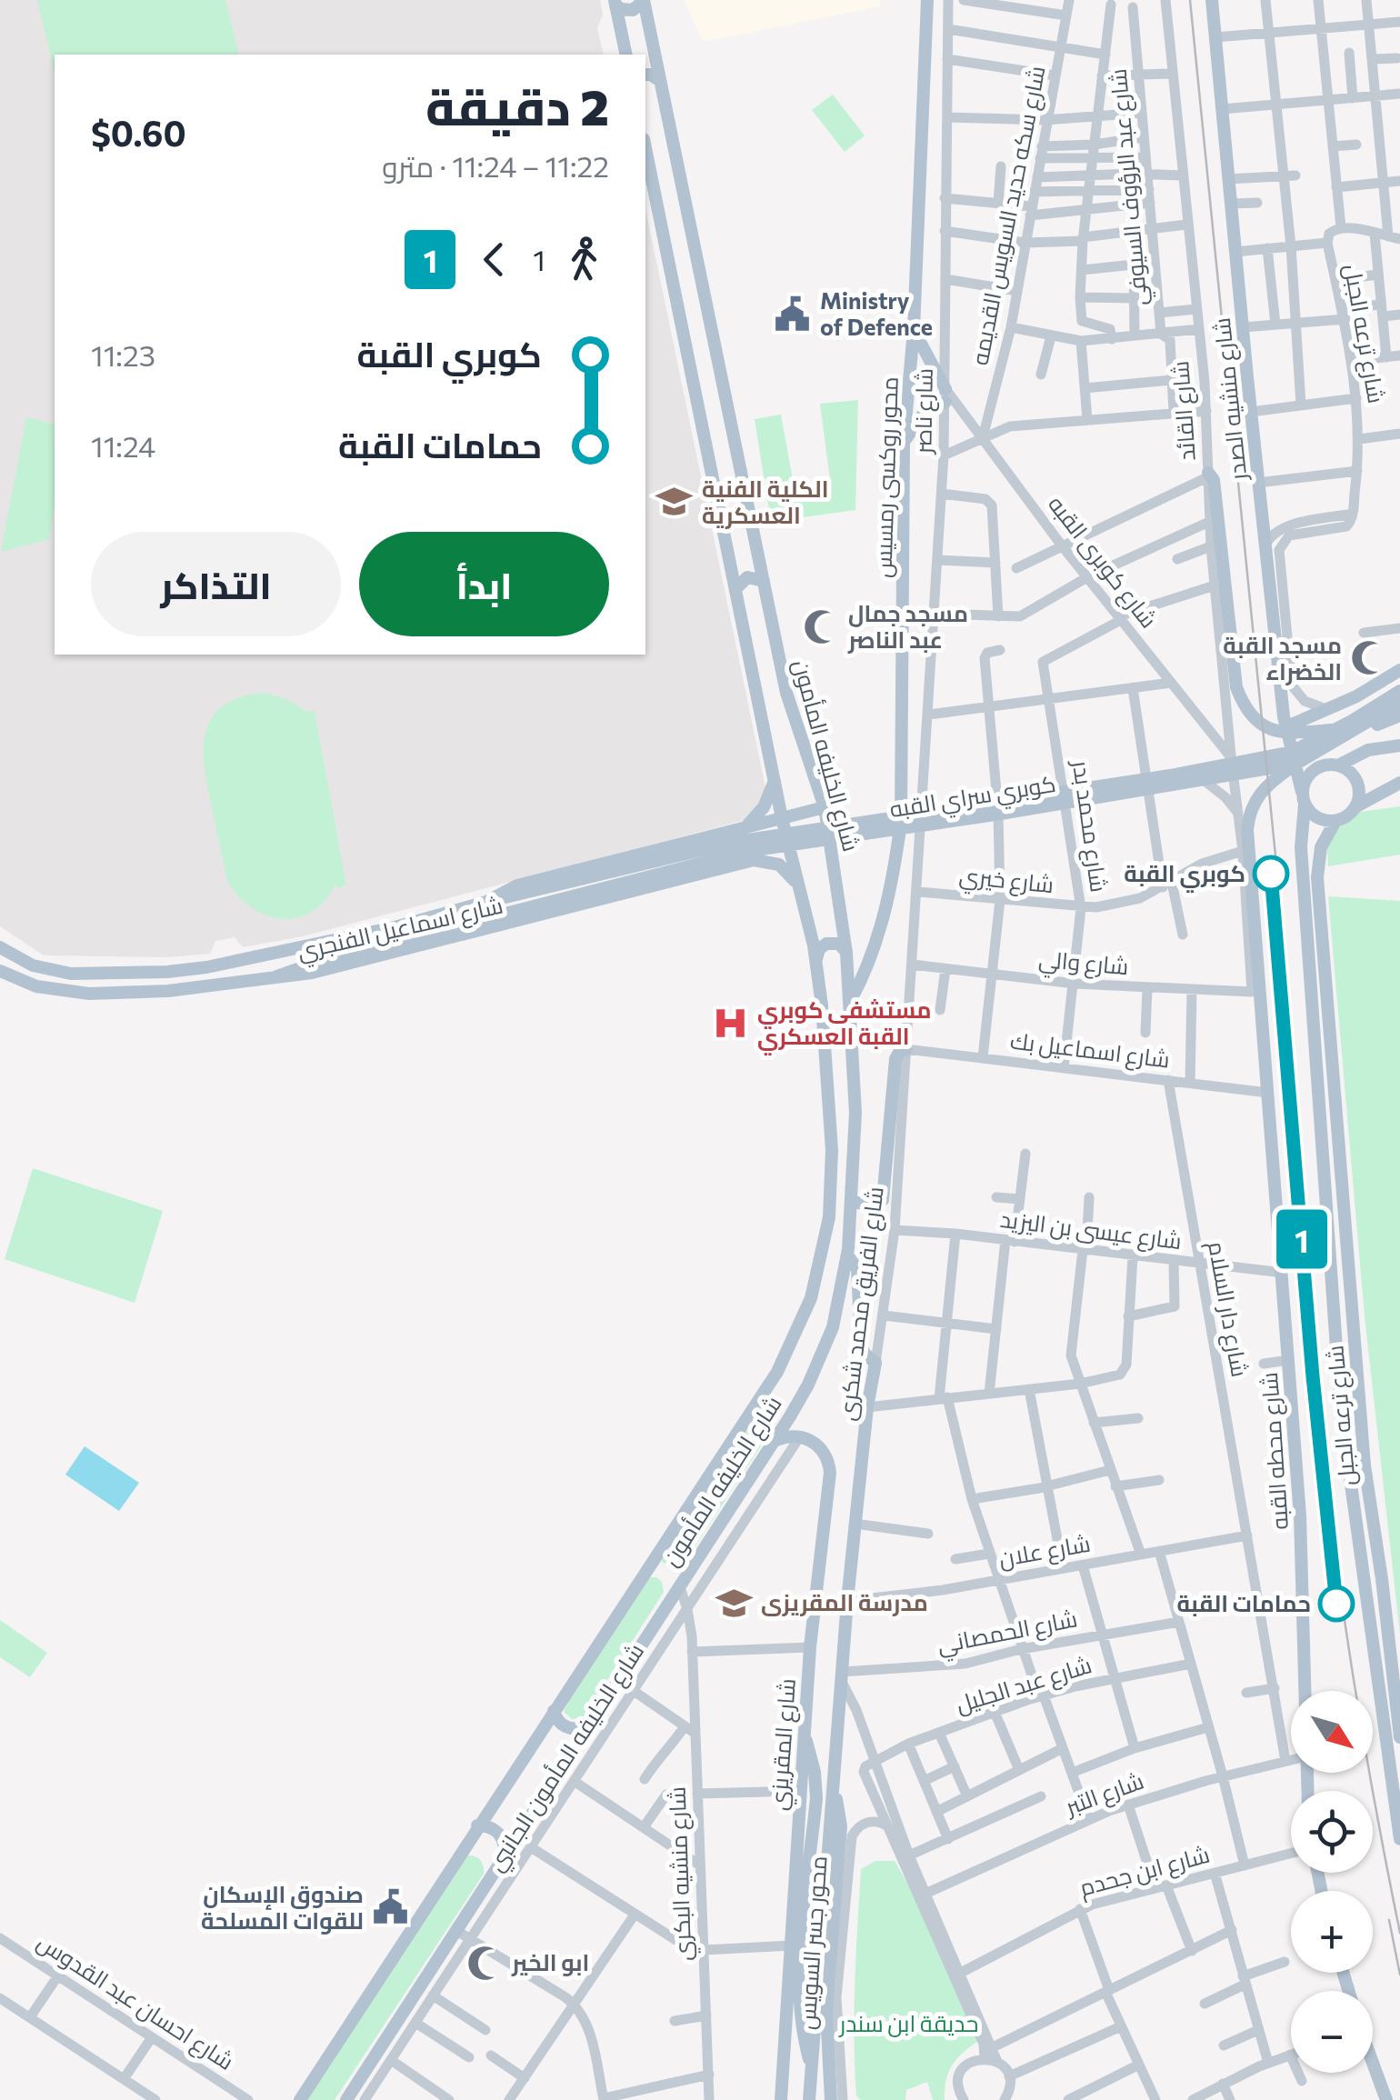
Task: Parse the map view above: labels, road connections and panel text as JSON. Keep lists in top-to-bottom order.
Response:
{
  "streets": {
    "main road": [
      "شارع ترعه الجبل",
      "شارع منشيه الصدر",
      "محور روكسى رمسيس",
      "شارع الخليفه المأمون",
      "كوبري سراي القبه",
      "شارع اسماعيل الفنجري",
      "شارع الفريق محمد شكرى",
      "شارع محطه القبه",
      "شارع المقريزي",
      "محور جسر السويس"
    ],
    "street": [
      "شارع عبد الرؤوف السيوفي",
      "شارع سكه حديد السويس القديمه",
      "شارع ناصر",
      "شارع القائد",
      "شارع كوبرى القبه",
      "شارع محمد بدر",
      "شارع خيري",
      "شارع والي",
      "شارع اسماعيل بك",
      "شارع عيسى بن اليزيد",
      "شارع دار السلام",
      "شارع علان",
      "شارع الحمصاني",
      "شارع عبد الجليل",
      "شارع الخليفه المأمون الجانبي",
      "شارع التبر",
      "شارع ابن جحدم",
      "شارع منشيه البكري",
      "شارع احسان عبد القدوس"
    ]
  },
  "crossings": [
    ["شارع سكه حديد السويس القديمه", "شارع كوبرى القبه"],
    ["شارع ترعه الجبل", "شارع منشيه الصدر"],
    ["شارع ناصر", "شارع كوبرى القبه"],
    ["شارع ناصر", "شارع الفريق محمد شكرى"],
    ["شارع القائد", "شارع كوبرى القبه"],
    ["محور روكسى رمسيس", "شارع الخليفه المأمون"],
    ["شارع كوبرى القبه", "شارع محمد بدر"],
    ["شارع الخليفه المأمون", "شارع اسماعيل الفنجري"],
    ["شارع الخليفه المأمون", "شارع منشيه البكري"],
    ["كوبري سراي القبه", "شارع اسماعيل الفنجري"],
    ["كوبري سراي القبه", "شارع محطه القبه"],
    ["شارع محمد بدر", "شارع خيري"],
    ["شارع محمد بدر", "شارع والي"],
    ["شارع محمد بدر", "شارع اسماعيل بك"],
    ["شارع خيري", "شارع والي"],
    ["شارع خيري", "شارع الفريق محمد شكرى"],
    ["شارع والي", "شارع الفريق محمد شكرى"],
    ["شارع اسماعيل بك", "شارع الفريق محمد شكرى"],
    ["شارع اسماعيل بك", "شارع دار السلام"],
    ["شارع اسماعيل بك", "شارع محطه القبه"],
    ["شارع عيسى بن اليزيد", "شارع الفريق محمد شكرى"],
    ["شارع عيسى بن اليزيد", "شارع دار السلام"],
    ["شارع عيسى بن اليزيد", "شارع محطه القبه"],
    ["شارع الفريق محمد شكرى", "شارع علان"],
    ["شارع الفريق محمد شكرى", "شارع الحمصاني"],
    ["شارع الفريق محمد شكرى", "محور جسر السويس"],
    ["شارع دار السلام", "شارع علان"],
    ["شارع دار السلام", "شارع التبر"],
    ["شارع المقريزي", "شارع الخليفه المأمون الجانبي"],
    ["شارع المقريزي", "محور جسر السويس"],
    ["شارع الخليفه المأمون الجانبي", "شارع منشيه البكري"]
  ],
  "parks": ["حديقة ابن سندر"],
  "places": {
    "public building": ["Ministry of Defence", "صندوق الإسكان للقوات المسلحة"],
    "school or university": ["الكلية الفنية العسكرية", "مدرسة المقريزى"],
    "mosque": ["مسجد جمال عبد الناصر", "مسجد القبة الخضراء", "ابو الخير"],
    "other": ["كوبري القبة", "حمامات القبة"],
    "hospital": ["مستشفى كوبري القبة العسكري"]
  },
  "lines": ["metro line 1"],
  "north": "bottom right",
  "page": {
    "on_map": "1",
    "heading": ["2 دقيقة", "11:22 – 11:24 · مترو", "$0.60"],
    "legs": ["1", "1"],
    "list": [
      {
        "name": "كوبري القبة",
        "value": "11:23"
      },
      {
        "name": "حمامات القبة",
        "value": "11:24"
      }
    ],
    "buttons": ["ابدأ", "التذاكر"],
    "map_buttons": ["+", "−"]
  }
}
